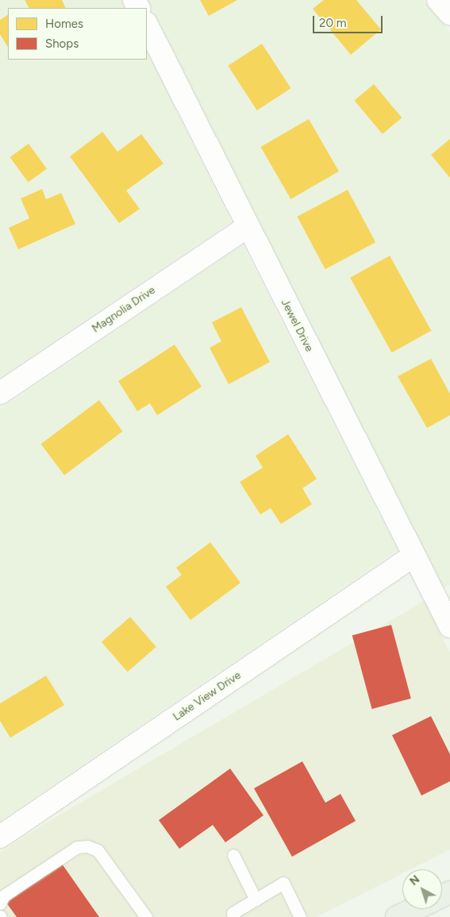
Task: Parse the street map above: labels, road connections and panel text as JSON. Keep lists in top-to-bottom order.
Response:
{
  "streets": {
    "street": ["Magnolia Drive", "Jewel Drive", "Lake View Drive"]
  },
  "crossings": [
    ["Magnolia Drive", "Jewel Drive"],
    ["Jewel Drive", "Lake View Drive"]
  ],
  "legend": ["Homes", "Shops"],
  "scale_bar": "20 m",
  "north": "top left"
}
